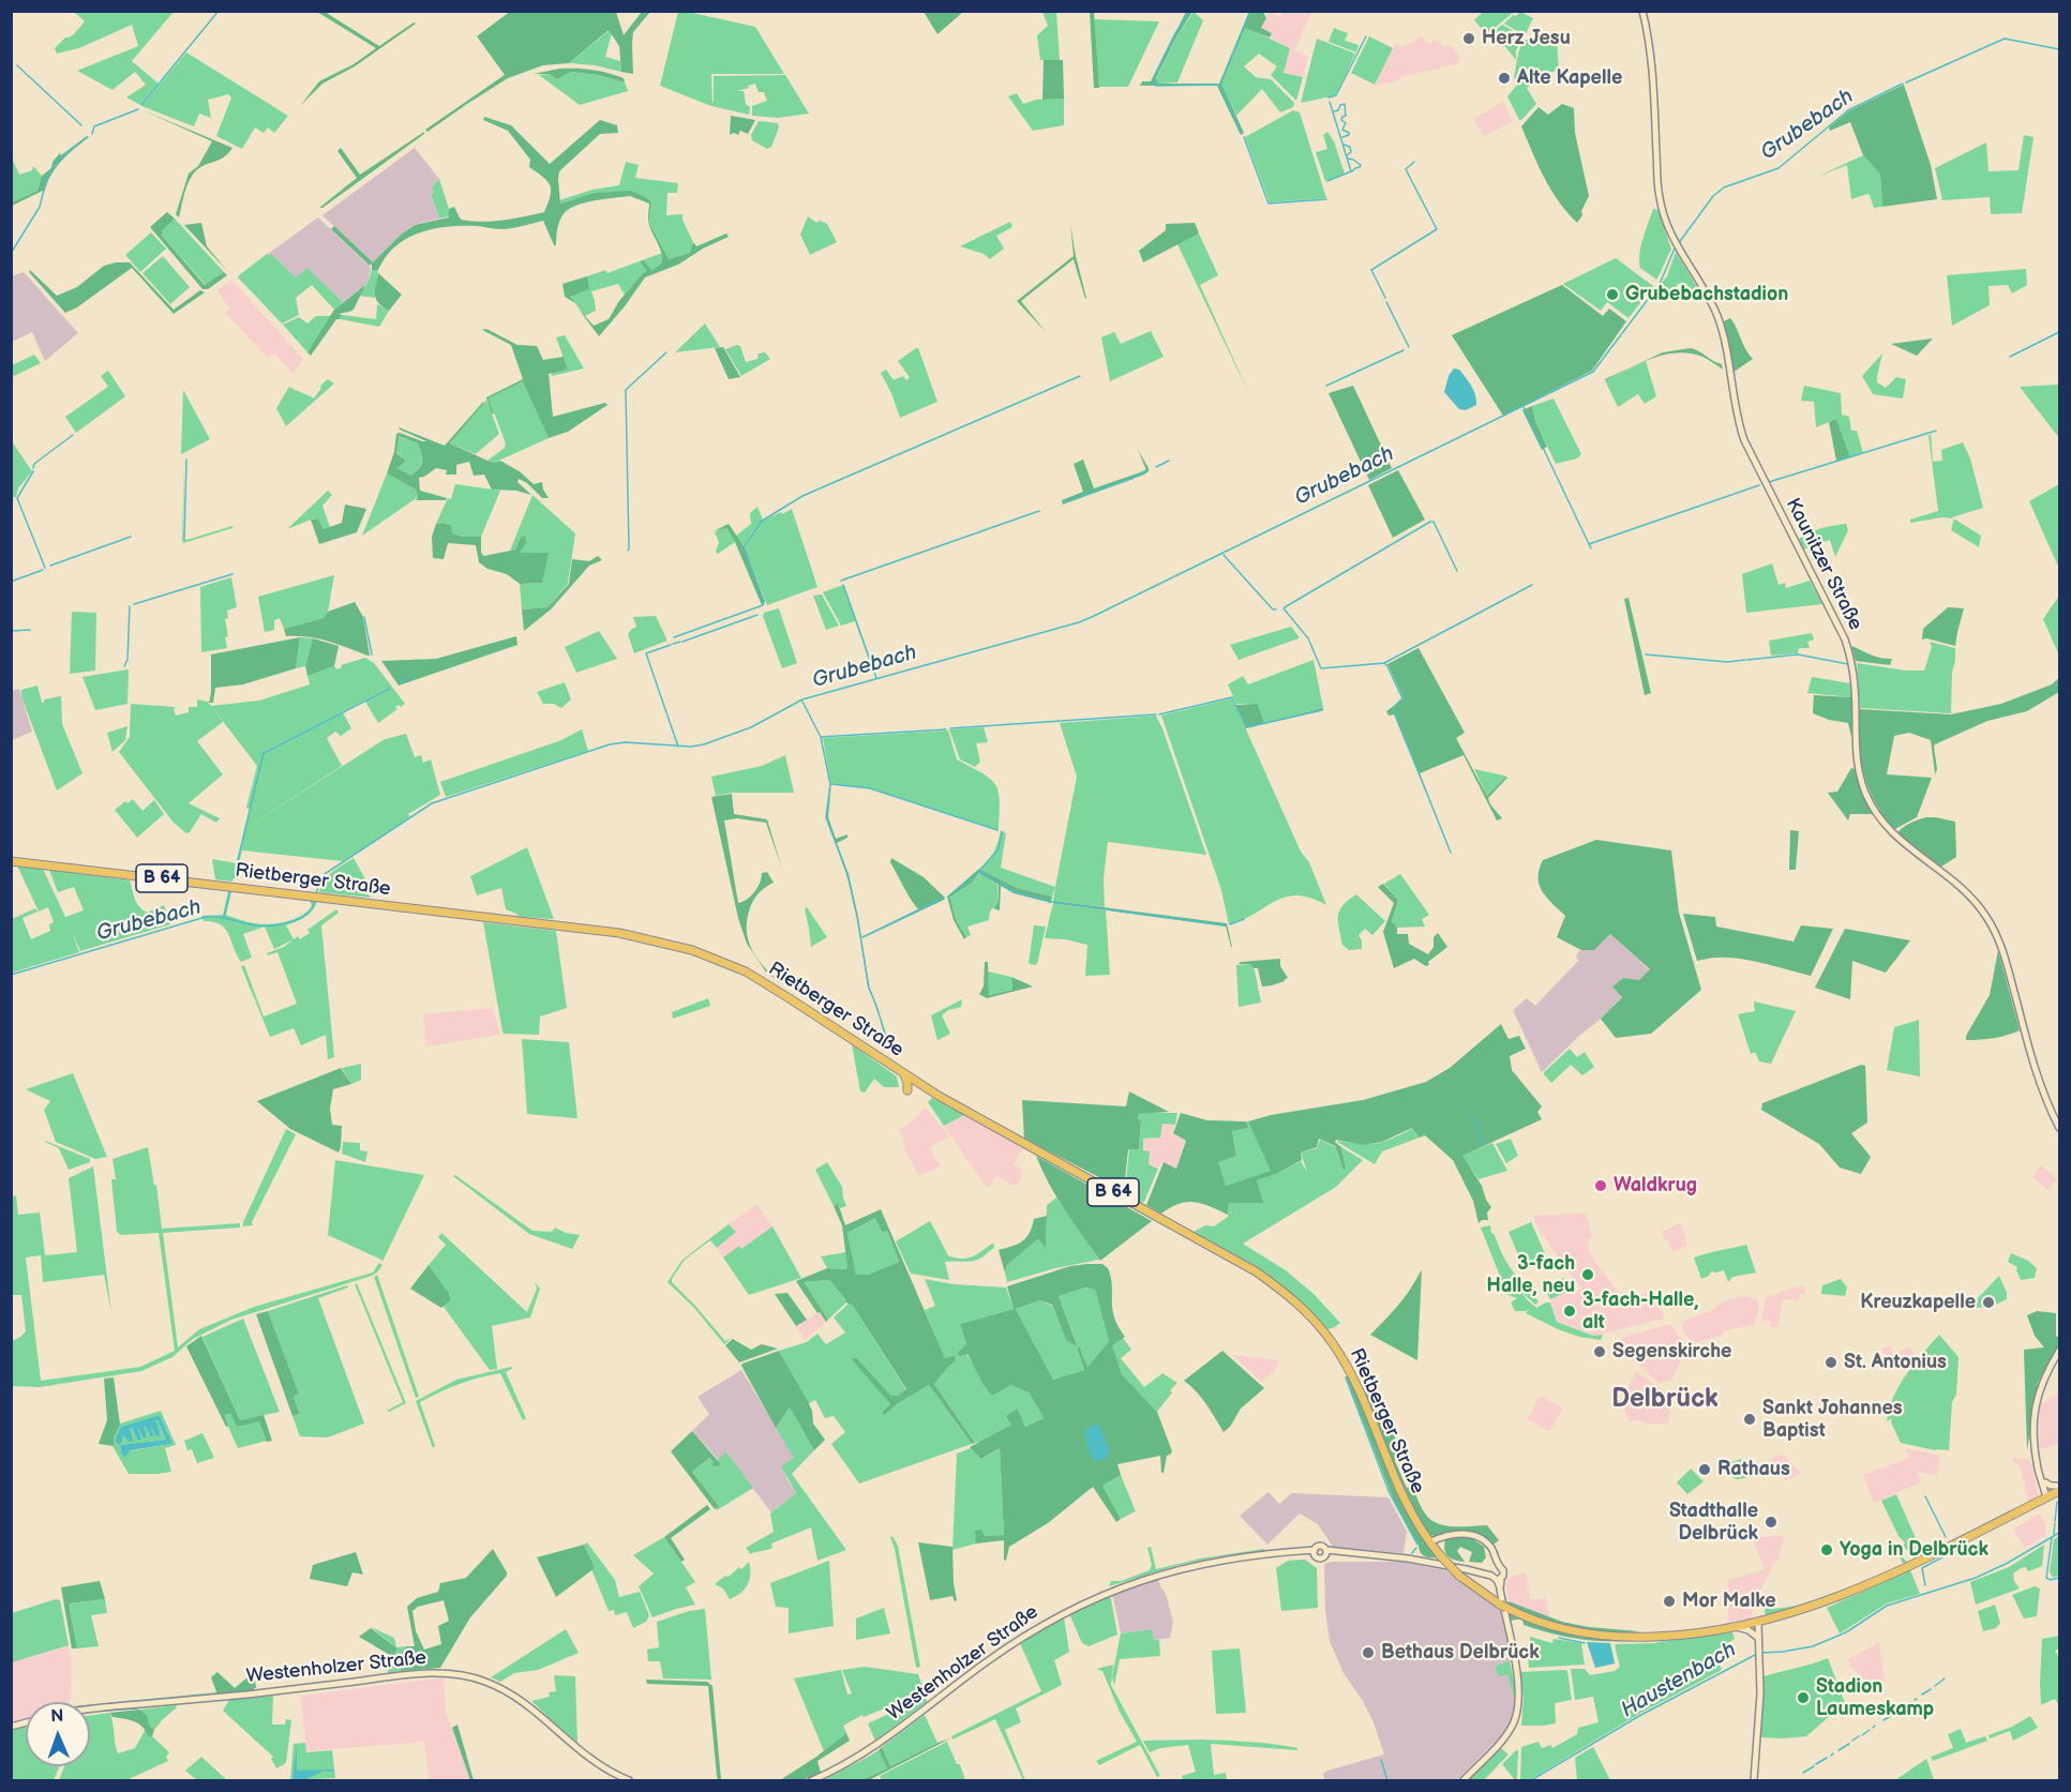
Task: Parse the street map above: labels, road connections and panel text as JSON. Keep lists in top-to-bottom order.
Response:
{
  "streets": {
    "main road": [
      "Kaunitzer Straße",
      "B 64",
      "Rietberger Straße",
      "Westenholzer Straße"
    ]
  },
  "crossings": [
    ["B 64", "Rietberger Straße"]
  ],
  "districts": ["Delbrück"],
  "water": ["Grubebach", "Haustenbach"],
  "places": [
    "Herz Jesu",
    "Alte Kapelle",
    "Grubebachstadion",
    "Waldkrug",
    "3-fach Halle, neu",
    "Kreuzkapelle",
    "3-fach-Halle, alt",
    "Segenskirche",
    "St. Antonius",
    "Sankt Johannes Baptist",
    "Rathaus",
    "Stadthalle Delbrück",
    "Yoga in Delbrück",
    "Mor Malke",
    "Bethaus Delbrück",
    "Stadion Laumeskamp"
  ],
  "north": "top"
}
